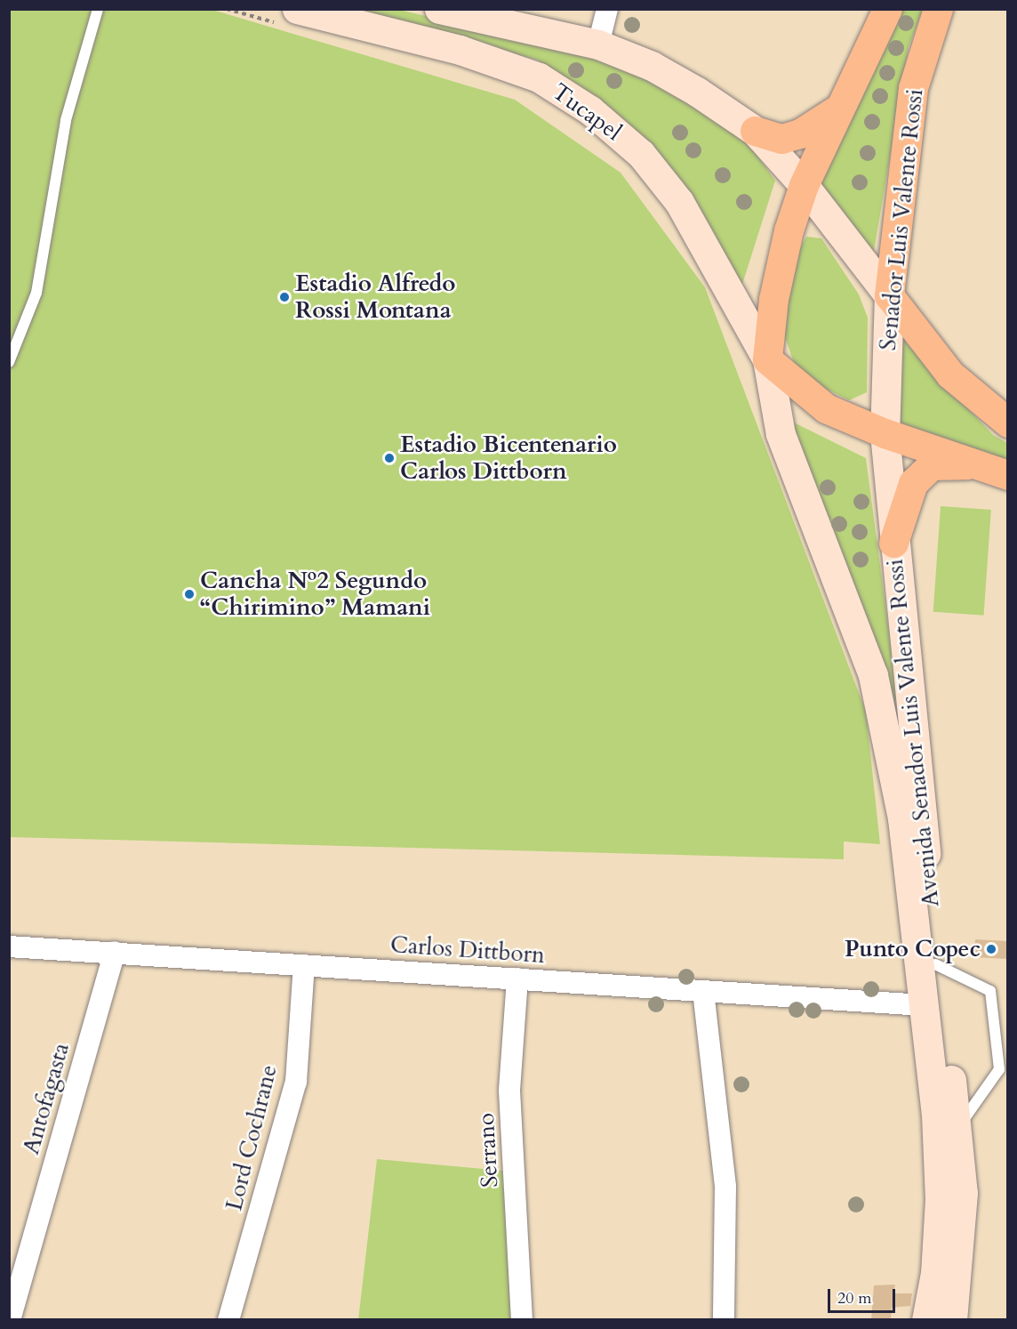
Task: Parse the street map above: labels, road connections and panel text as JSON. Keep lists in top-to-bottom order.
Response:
{
  "streets": {
    "main road": ["Tucapel", "Senador Luis Valente Rossi", "Avenida Senador Luis Valente Rossi"],
    "street": [
      "Carlos Dittborn",
      "Antofagasta",
      "Lord Cochrane",
      "Serrano"
    ]
  },
  "crossings": [
    ["Tucapel", "Avenida Senador Luis Valente Rossi"],
    ["Senador Luis Valente Rossi", "Avenida Senador Luis Valente Rossi"],
    ["Avenida Senador Luis Valente Rossi", "Carlos Dittborn"],
    ["Carlos Dittborn", "Antofagasta"],
    ["Carlos Dittborn", "Lord Cochrane"],
    ["Carlos Dittborn", "Serrano"]
  ],
  "places": [
    "Estadio Alfredo Rossi Montana",
    "Estadio Bicentenario Carlos Dittborn",
    "Cancha Nº2 Segundo “Chirimino” Mamani",
    "Punto Copec"
  ],
  "scale_bar": "20 m"
}
